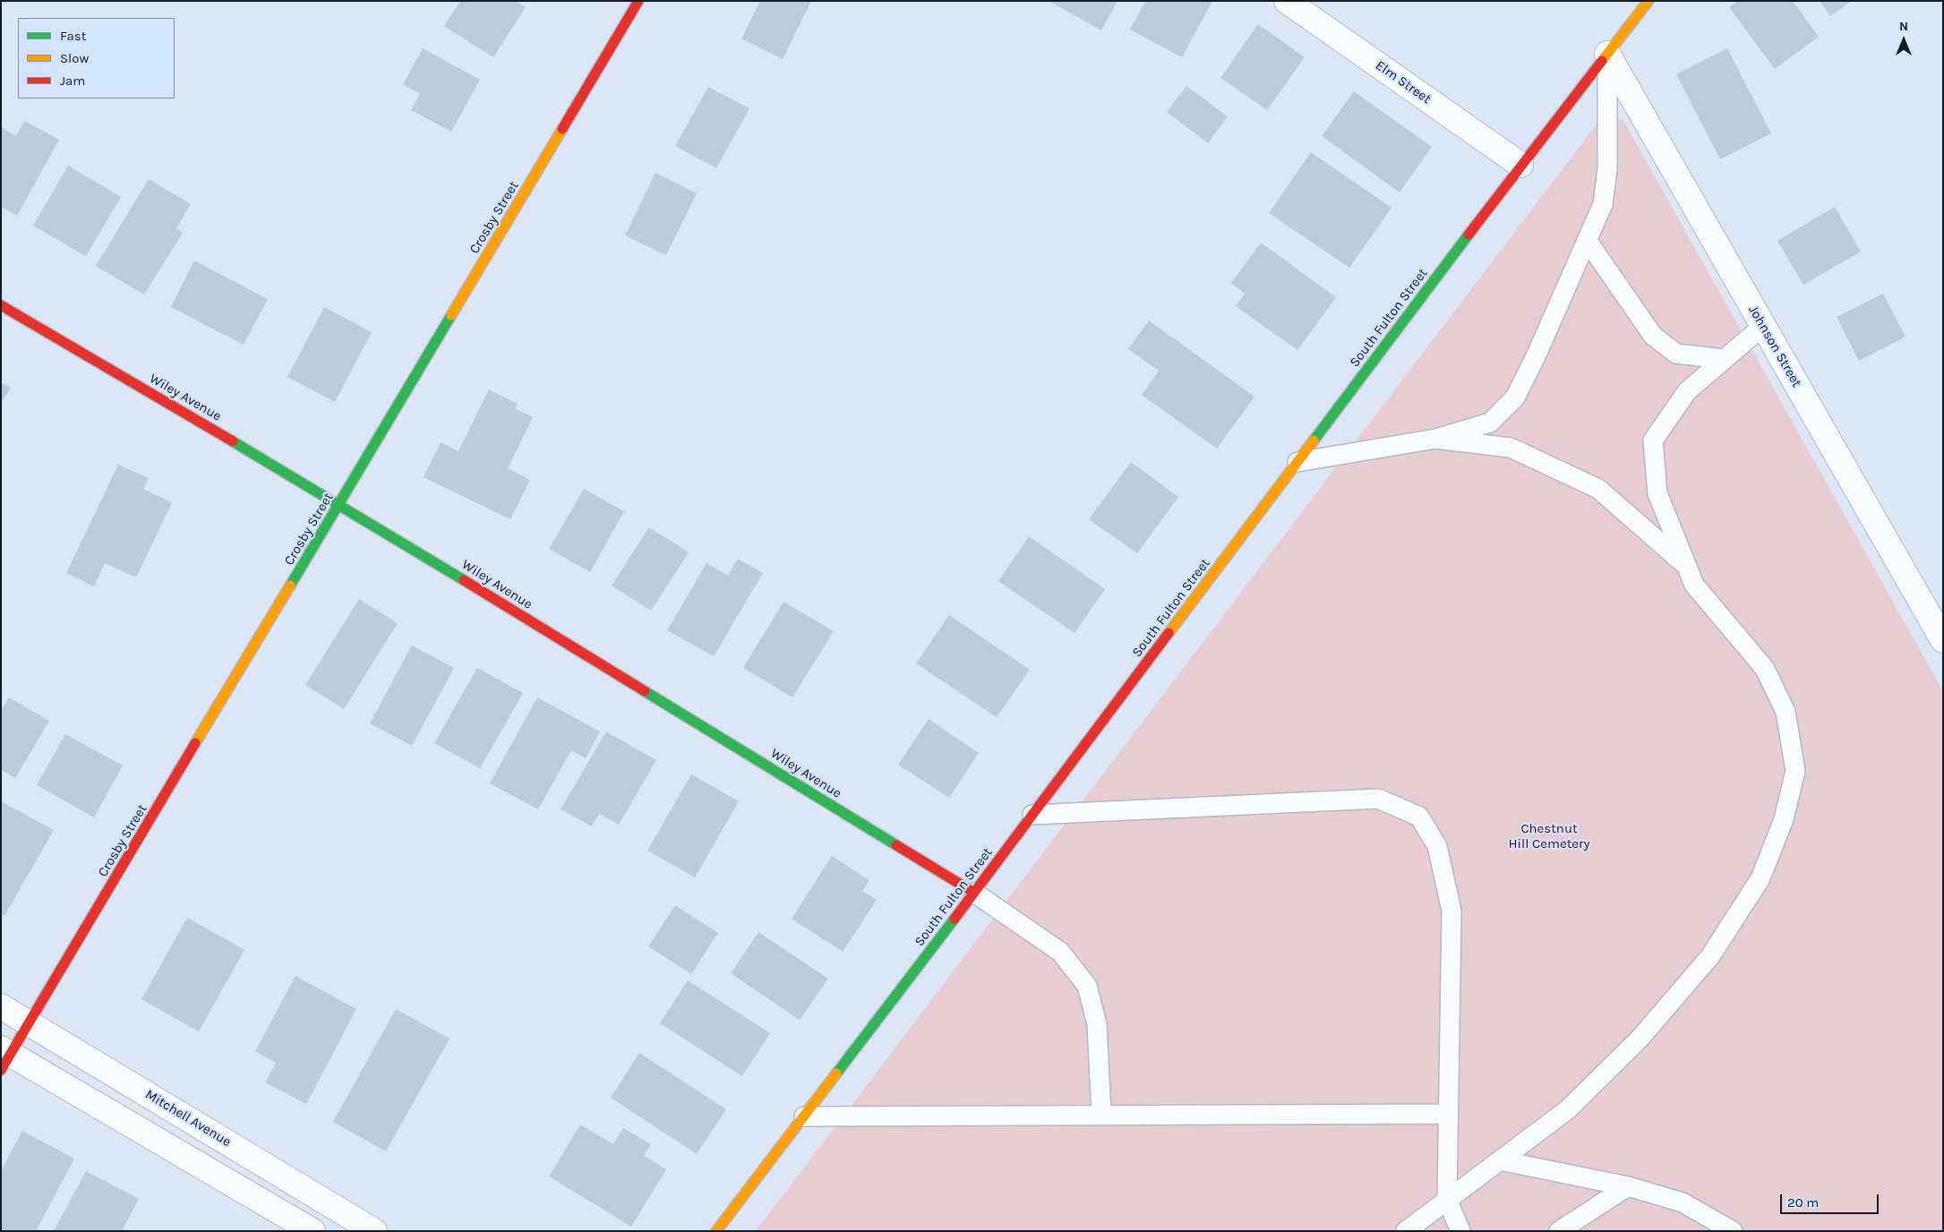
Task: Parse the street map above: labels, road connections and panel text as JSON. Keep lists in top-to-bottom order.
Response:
{
  "streets": {
    "street": [
      "Elm Street",
      "Crosby Street",
      "South Fulton Street",
      "Johnson Street",
      "Wiley Avenue",
      "Mitchell Avenue"
    ]
  },
  "crossings": [
    ["Elm Street", "South Fulton Street"],
    ["Crosby Street", "Wiley Avenue"],
    ["Crosby Street", "Mitchell Avenue"],
    ["South Fulton Street", "Johnson Street"],
    ["South Fulton Street", "Wiley Avenue"]
  ],
  "parks": ["Chestnut Hill Cemetery"],
  "legend": ["Fast", "Slow", "Jam"],
  "scale_bar": "20 m",
  "north": "top"
}
